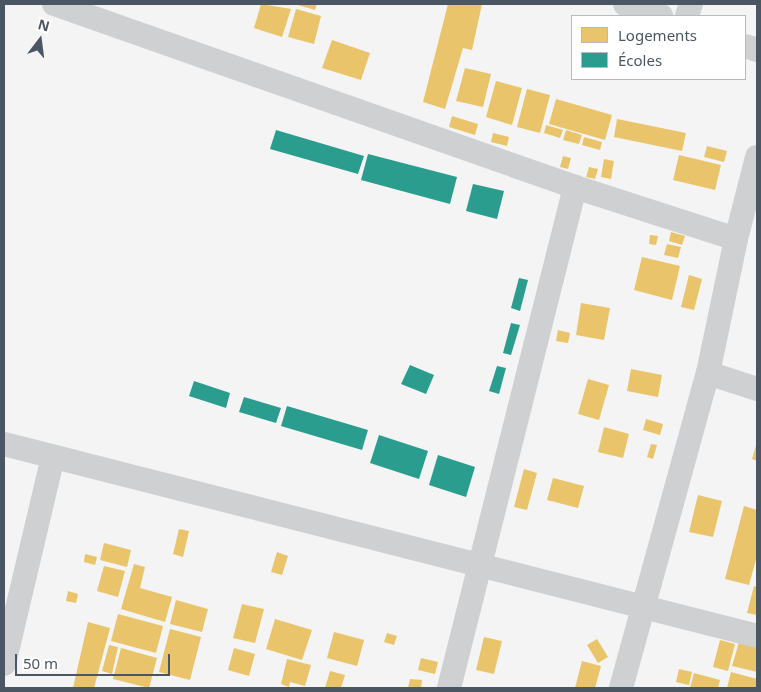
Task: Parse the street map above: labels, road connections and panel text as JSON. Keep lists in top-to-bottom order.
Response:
{
  "legend": ["Logements", "Écoles"],
  "scale_bar": "50 m",
  "north": "top"
}
